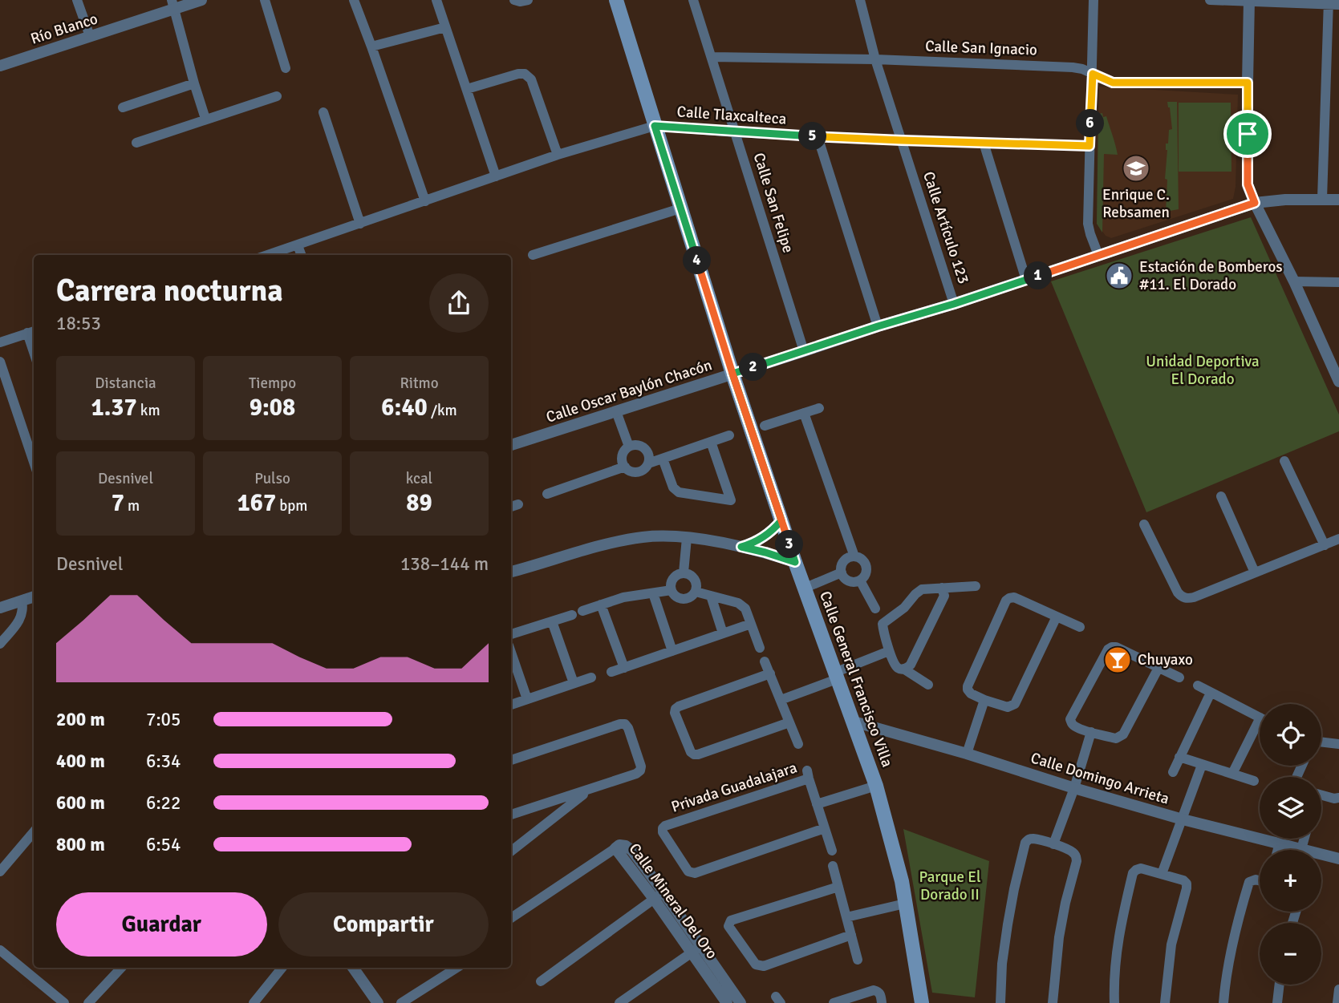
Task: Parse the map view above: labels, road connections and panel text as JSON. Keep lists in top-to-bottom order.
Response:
{
  "streets": {
    "main road": ["Calle General Francisco Villa"],
    "street": [
      "Río Blanco",
      "Calle San Ignacio",
      "Calle Tlaxcalteca",
      "Calle San Felipe",
      "Calle Artículo 123",
      "Calle Oscar Baylón Chacón",
      "Calle Domingo Arrieta",
      "Privada Guadalajara",
      "Calle Mineral Del Oro"
    ]
  },
  "crossings": [
    ["Calle San Ignacio", "Calle San Felipe"],
    ["Calle San Ignacio", "Calle Artículo 123"],
    ["Calle Tlaxcalteca", "Calle San Felipe"],
    ["Calle Tlaxcalteca", "Calle Artículo 123"],
    ["Calle Tlaxcalteca", "Calle General Francisco Villa"],
    ["Calle San Felipe", "Calle Oscar Baylón Chacón"],
    ["Calle Artículo 123", "Calle Oscar Baylón Chacón"],
    ["Calle Oscar Baylón Chacón", "Calle General Francisco Villa"],
    ["Calle General Francisco Villa", "Calle Domingo Arrieta"]
  ],
  "parks": ["Unidad Deportiva El Dorado", "Parque El Dorado II"],
  "places": {
    "school or university": ["Enrique C. Rebsamen"],
    "public building": ["Estación de Bomberos #11. El Dorado"],
    "bar": ["Chuyaxo"]
  },
  "page": {
    "pins": [
      "6",
      "5",
      "4",
      "1",
      "2",
      "3"
    ],
    "heading": ["Carrera nocturna", "18:53"],
    "stats": [
      ["Distancia", "1.37 km"],
      ["Tiempo", "9:08"],
      ["Ritmo", "6:40 /km"],
      ["Desnivel", "7 m"],
      ["Pulso", "167 bpm"],
      ["kcal", "89"]
    ],
    "chart": ["Desnivel", "138–144 m"],
    "list": [
      {
        "name": "200 m",
        "note": "7:05"
      },
      {
        "name": "400 m",
        "note": "6:34"
      },
      {
        "name": "600 m",
        "note": "6:22"
      },
      {
        "name": "800 m",
        "note": "6:54"
      }
    ],
    "map_buttons": ["+", "−"],
    "buttons": ["Guardar", "Compartir"]
  }
}
